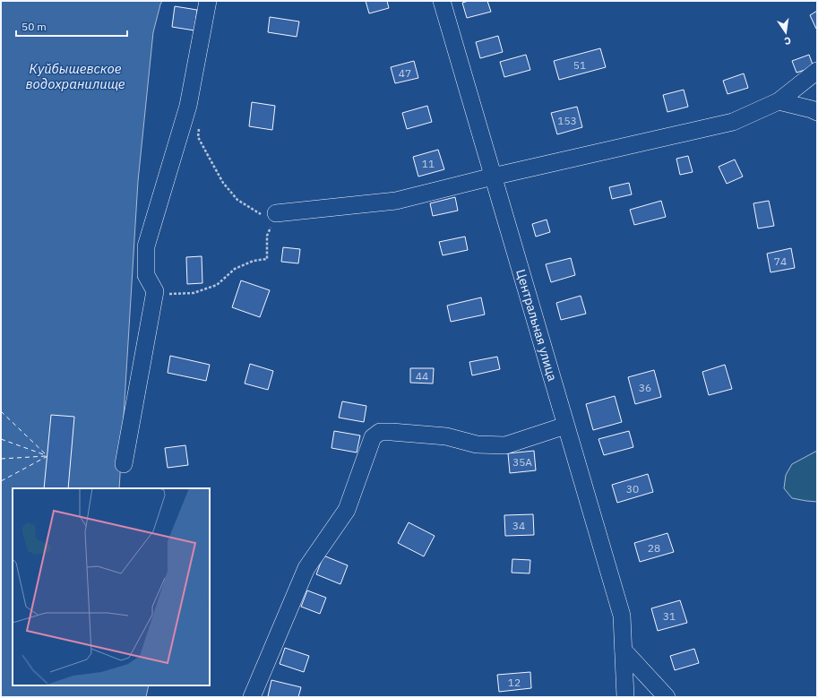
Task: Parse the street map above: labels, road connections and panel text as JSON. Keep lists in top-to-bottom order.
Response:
{
  "streets": {
    "street": ["Центральная улица"]
  },
  "water": ["Куйбышевское водохранилище"],
  "house_numbers": [
    "51",
    "47",
    "153",
    "11",
    "74",
    "44",
    "36",
    "35А",
    "30",
    "34",
    "28",
    "31",
    "12"
  ],
  "scale_bar": "50 m",
  "north": "bottom"
}
